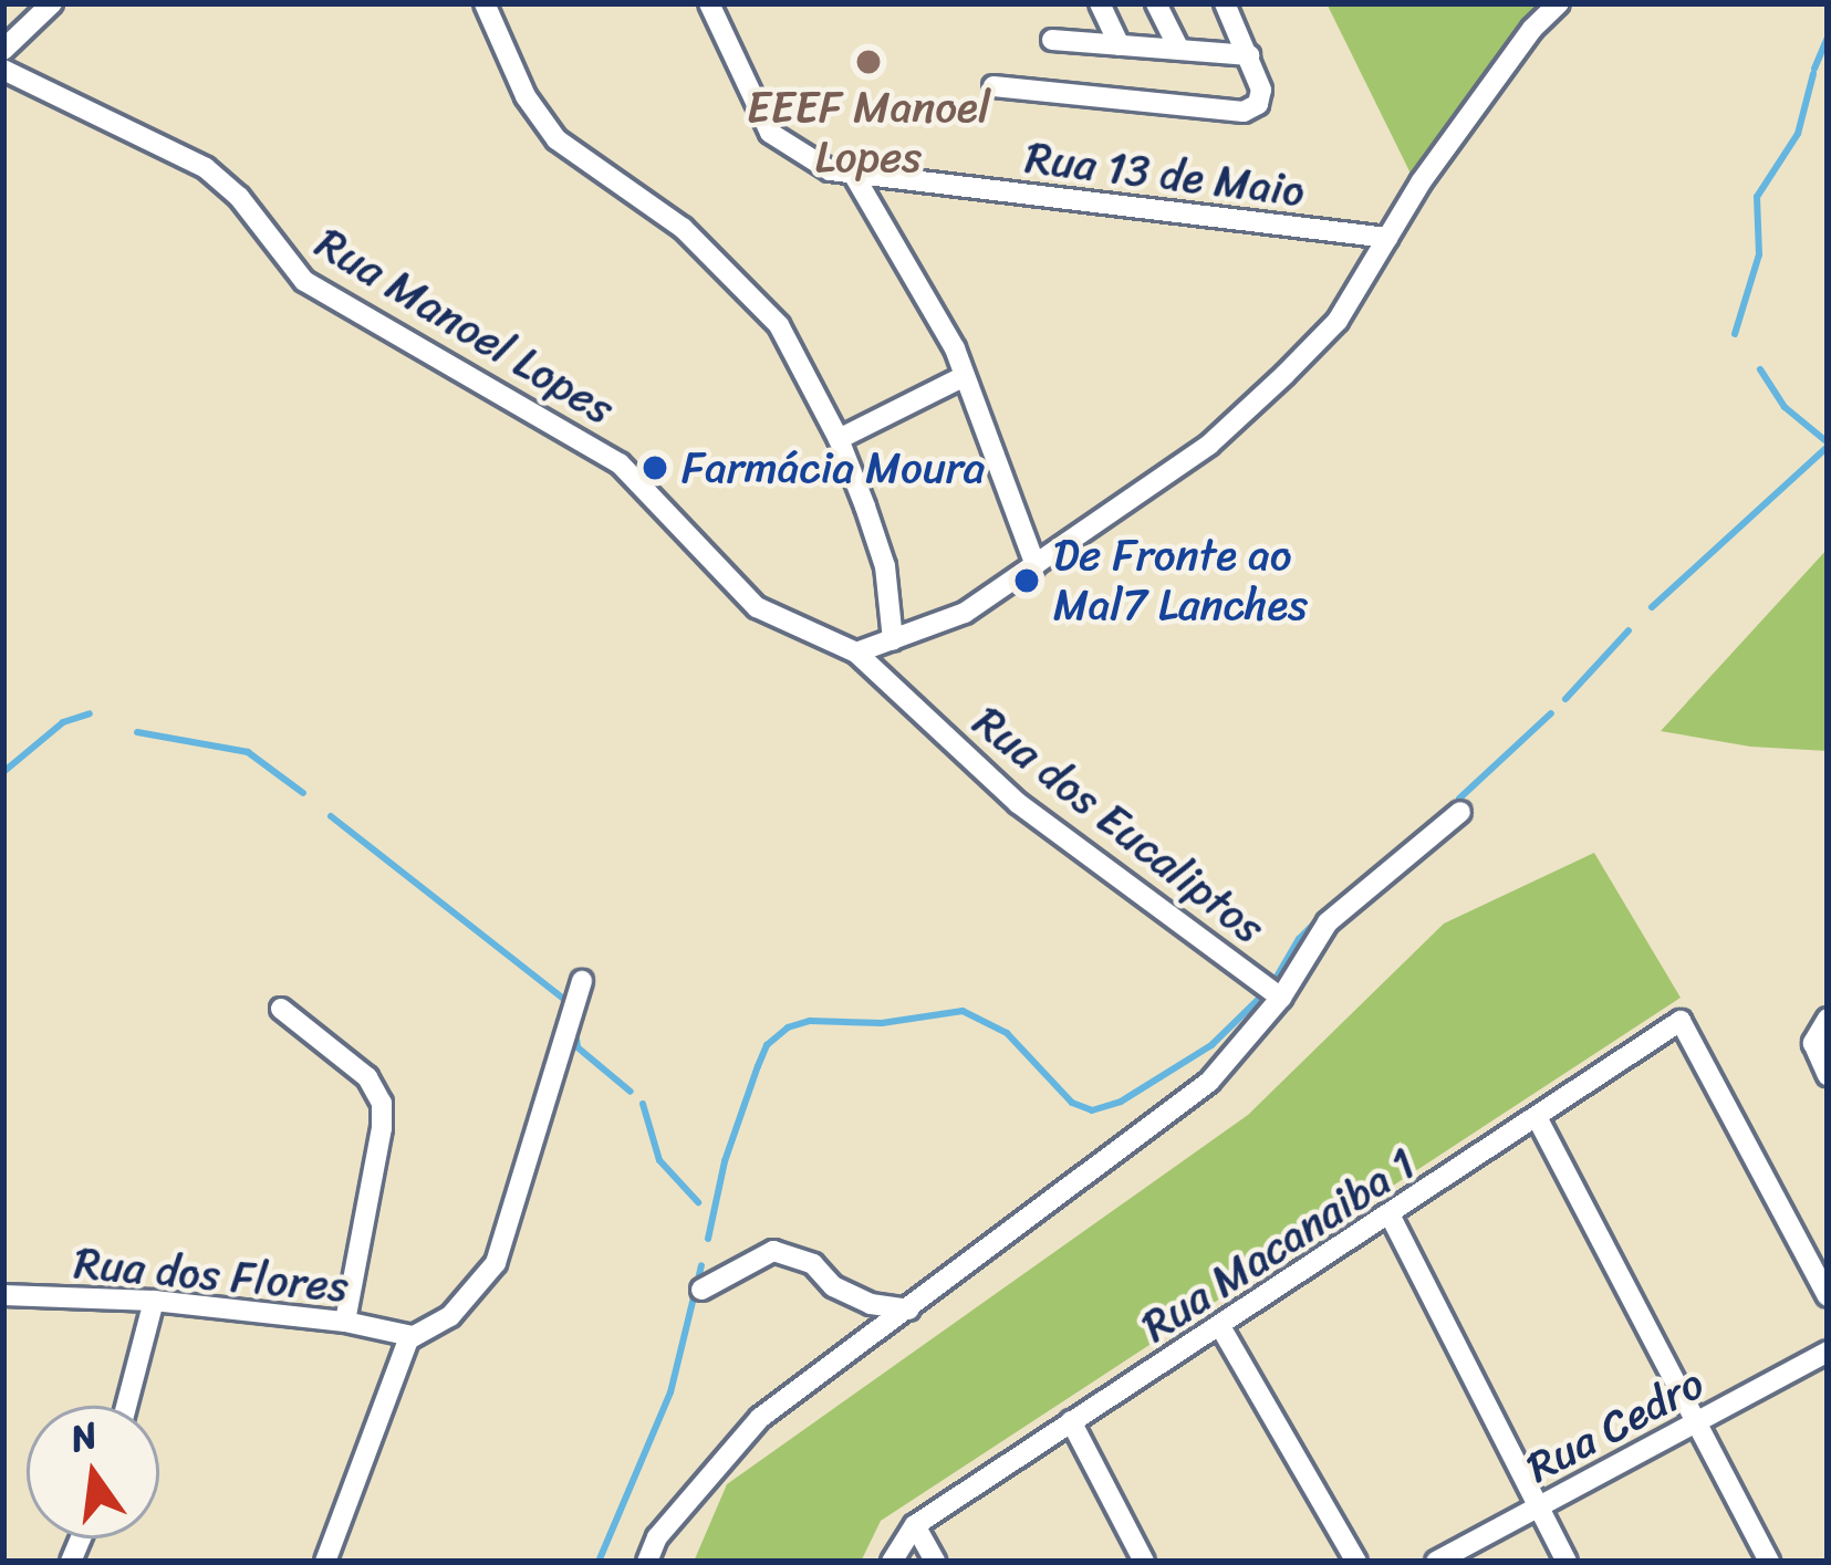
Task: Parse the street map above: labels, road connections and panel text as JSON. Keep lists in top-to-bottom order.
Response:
{
  "streets": {
    "street": [
      "Rua 13 de Maio",
      "Rua Manoel Lopes",
      "Rua dos Eucaliptos",
      "Rua Macanaiba 1",
      "Rua dos Flores",
      "Rua Cedro"
    ]
  },
  "crossings": [
    ["Rua Manoel Lopes", "Rua dos Eucaliptos"]
  ],
  "places": ["EEEF Manoel Lopes", "Farmácia Moura", "De Fronte ao Mal7 Lanches"],
  "north": "top"
}
